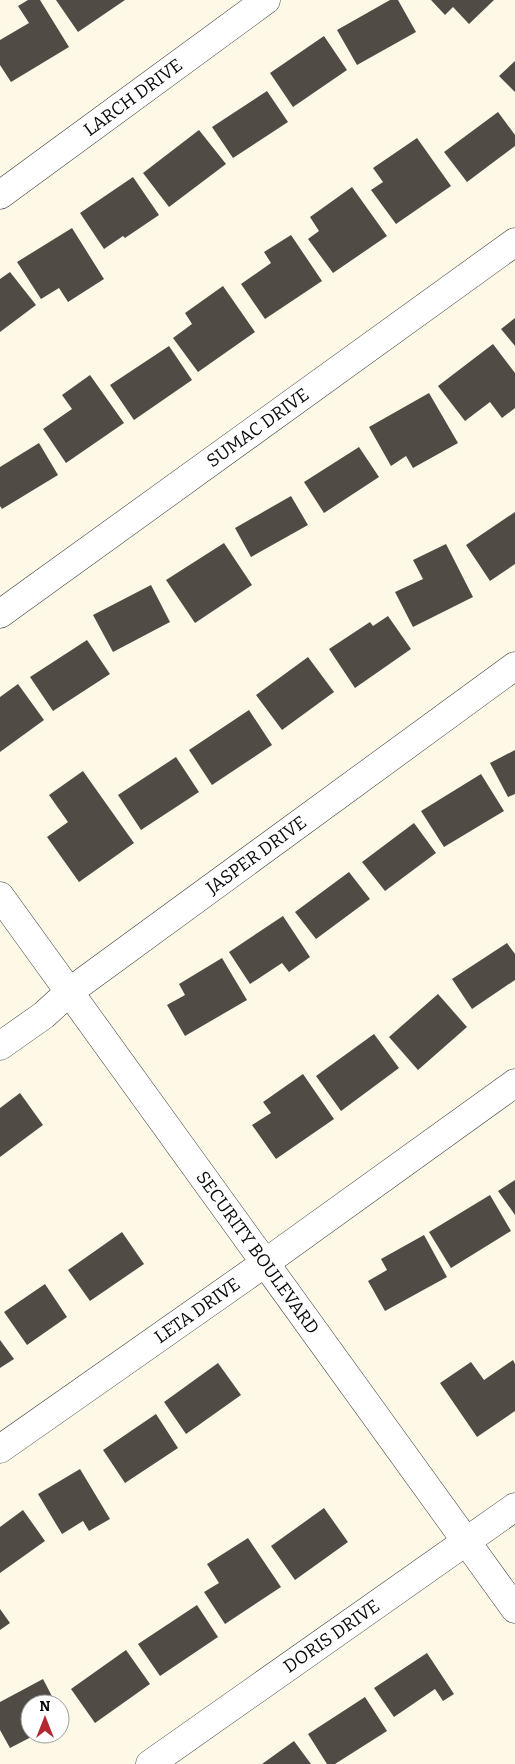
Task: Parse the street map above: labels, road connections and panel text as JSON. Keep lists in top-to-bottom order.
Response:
{
  "streets": {
    "street": [
      "LARCH DRIVE",
      "SUMAC DRIVE",
      "JASPER DRIVE",
      "SECURITY BOULEVARD",
      "LETA DRIVE",
      "DORIS DRIVE"
    ]
  },
  "crossings": [
    ["JASPER DRIVE", "SECURITY BOULEVARD"],
    ["SECURITY BOULEVARD", "LETA DRIVE"],
    ["SECURITY BOULEVARD", "DORIS DRIVE"]
  ],
  "north": "top"
}
